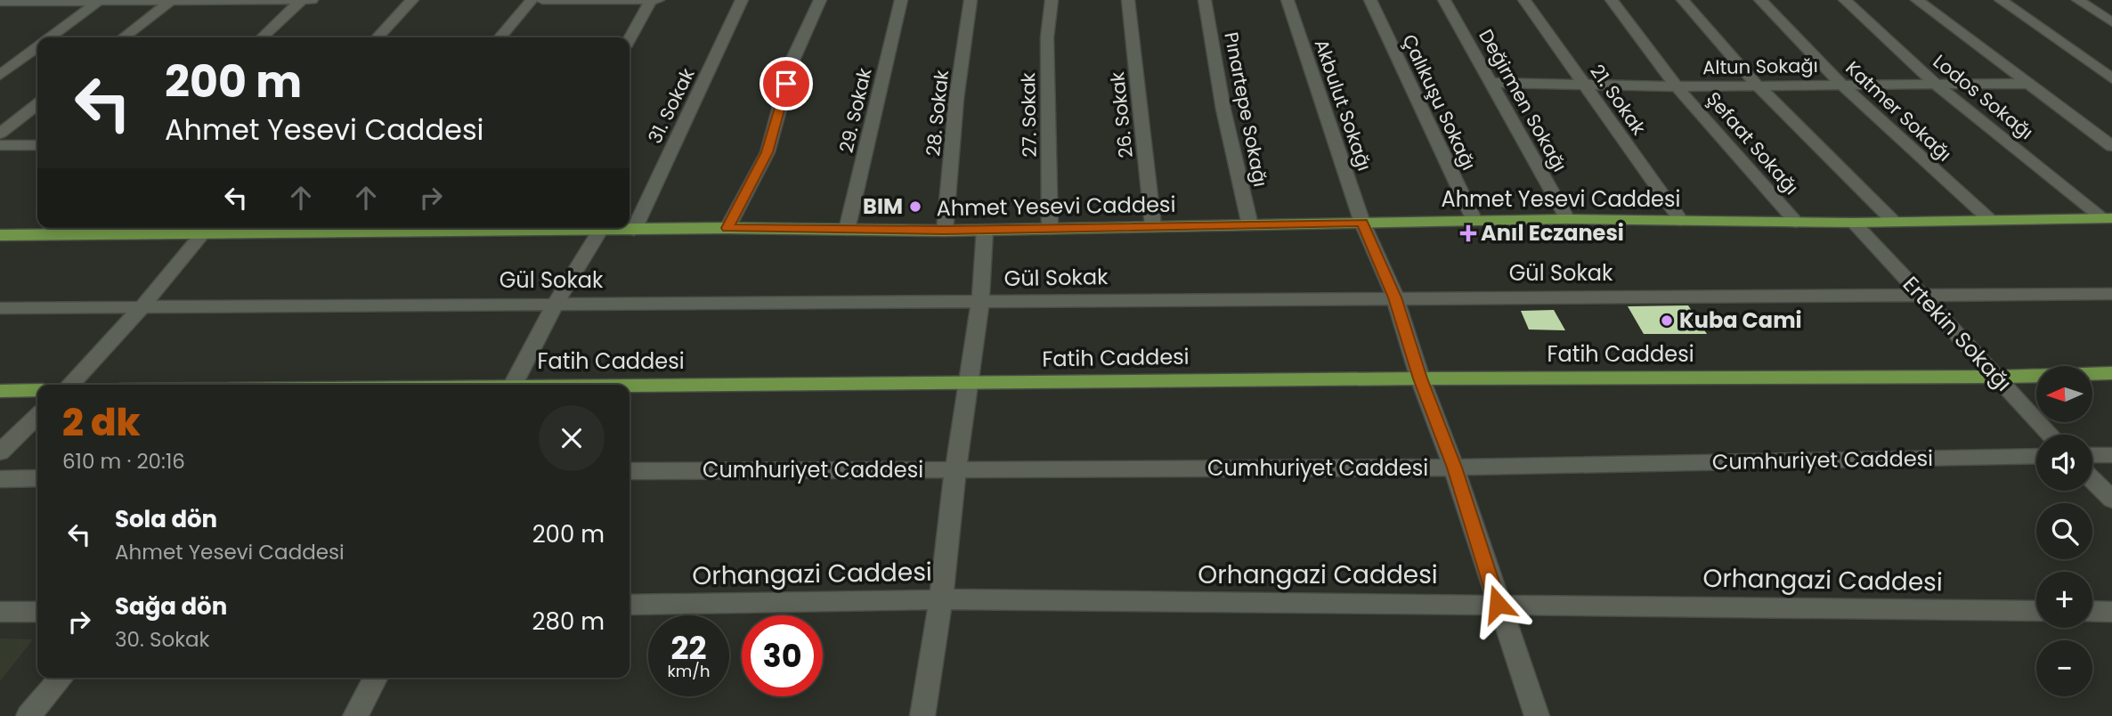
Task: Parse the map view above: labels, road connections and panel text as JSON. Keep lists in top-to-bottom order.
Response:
{
  "streets": {
    "main road": ["Ahmet Yesevi Caddesi", "Fatih Caddesi"],
    "street": [
      "Altun Sokağı",
      "Lodos Sokağı",
      "21. Sokak",
      "Değirmen Sokağı",
      "Çalıkuşu Sokağı",
      "Akbulut Sokağı",
      "31. Sokak",
      "Pınartepe Sokağı",
      "29. Sokak",
      "Katmer Sokağı",
      "28. Sokak",
      "27. Sokak",
      "26. Sokak",
      "Şefaat Sokağı",
      "Gül Sokak",
      "Ertekin Sokağı",
      "Cumhuriyet Caddesi",
      "Orhangazi Caddesi"
    ]
  },
  "crossings": [
    ["Altun Sokağı", "Lodos Sokağı"],
    ["Altun Sokağı", "21. Sokak"],
    ["Altun Sokağı", "Değirmen Sokağı"],
    ["Altun Sokağı", "Katmer Sokağı"],
    ["Altun Sokağı", "Şefaat Sokağı"],
    ["Lodos Sokağı", "Ahmet Yesevi Caddesi"],
    ["21. Sokak", "Ahmet Yesevi Caddesi"],
    ["Değirmen Sokağı", "Ahmet Yesevi Caddesi"],
    ["Çalıkuşu Sokağı", "Ahmet Yesevi Caddesi"],
    ["Akbulut Sokağı", "Ahmet Yesevi Caddesi"],
    ["Akbulut Sokağı", "Gül Sokak"],
    ["Akbulut Sokağı", "Fatih Caddesi"],
    ["Akbulut Sokağı", "Cumhuriyet Caddesi"],
    ["Akbulut Sokağı", "Orhangazi Caddesi"],
    ["31. Sokak", "Ahmet Yesevi Caddesi"],
    ["Pınartepe Sokağı", "Ahmet Yesevi Caddesi"],
    ["29. Sokak", "Ahmet Yesevi Caddesi"],
    ["Katmer Sokağı", "Ahmet Yesevi Caddesi"],
    ["28. Sokak", "Ahmet Yesevi Caddesi"],
    ["27. Sokak", "Ahmet Yesevi Caddesi"],
    ["26. Sokak", "Ahmet Yesevi Caddesi"],
    ["Şefaat Sokağı", "Ahmet Yesevi Caddesi"],
    ["Ahmet Yesevi Caddesi", "Ertekin Sokağı"],
    ["Gül Sokak", "Ertekin Sokağı"],
    ["Ertekin Sokağı", "Fatih Caddesi"]
  ],
  "places": {
    "other": ["BIM", "Kuba Cami"],
    "health": ["Anıl Eczanesi"]
  },
  "north": "left",
  "page": {
    "turn": ["200 m", "Ahmet Yesevi Caddesi"],
    "map_buttons": ["+", "−"],
    "heading": ["2 dk", "610 m · 20:16"],
    "list": [
      {
        "name": "Sola dön",
        "note": "Ahmet Yesevi Caddesi",
        "value": "200 m"
      },
      {
        "name": "Sağa dön",
        "note": "30. Sokak",
        "value": "280 m"
      }
    ],
    "speed": "22 km/h",
    "limit": "30"
  }
}
